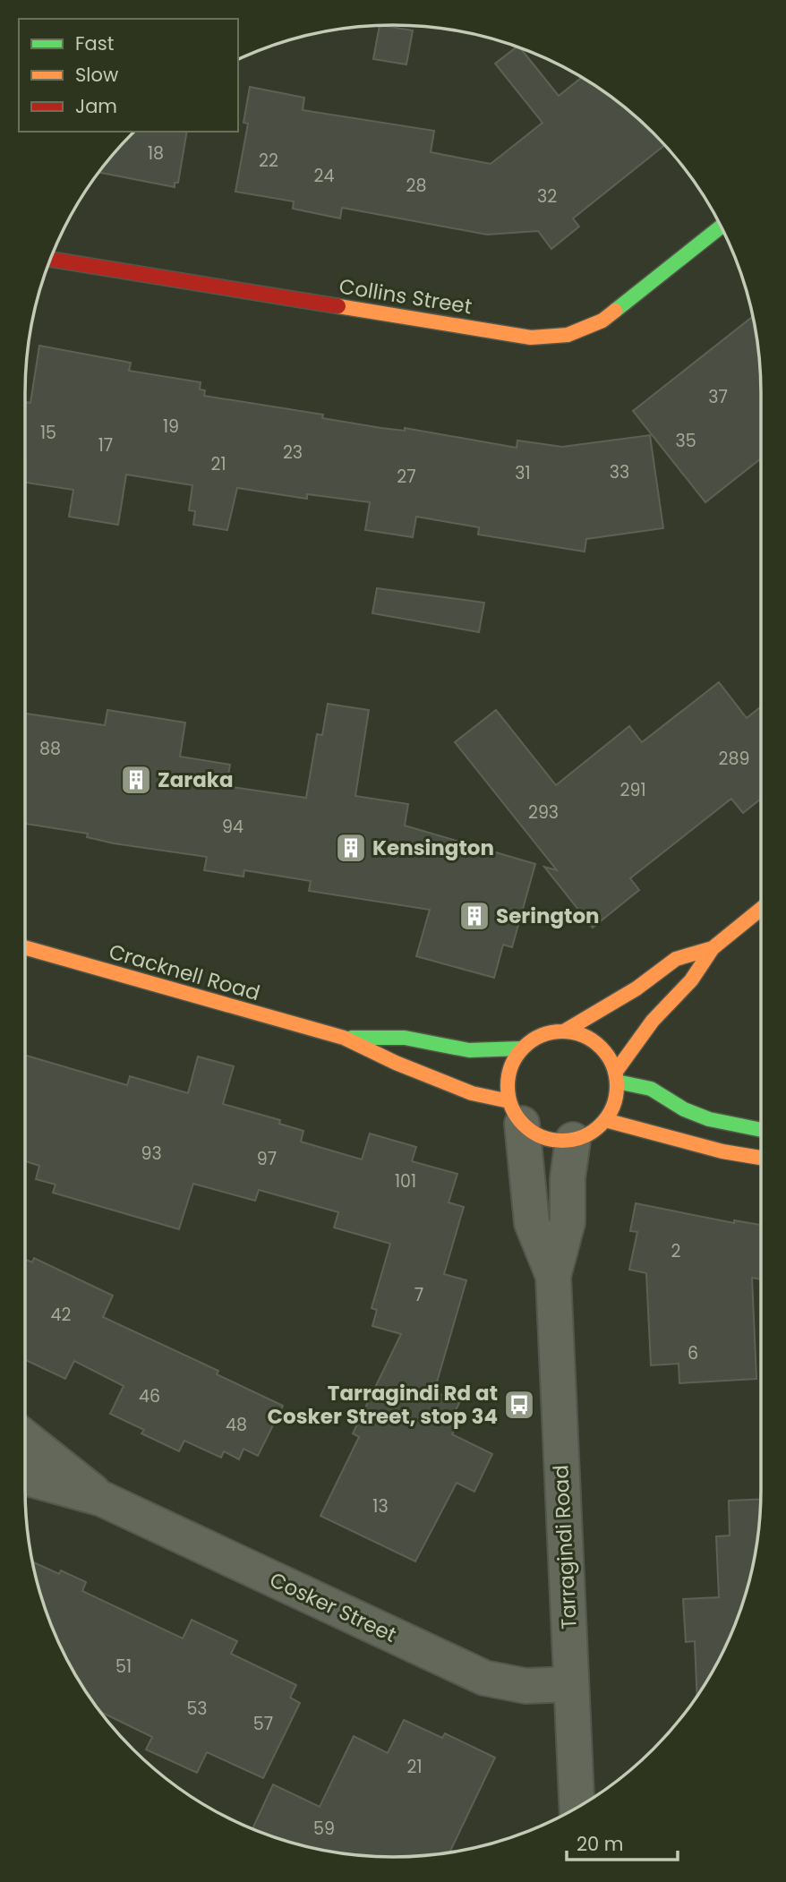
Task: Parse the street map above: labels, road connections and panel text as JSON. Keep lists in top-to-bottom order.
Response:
{
  "streets": {
    "street": [
      "Collins Street",
      "Cracknell Road",
      "Tarragindi Road",
      "Cosker Street"
    ]
  },
  "crossings": [
    ["Cracknell Road", "Tarragindi Road"],
    ["Tarragindi Road", "Cosker Street"]
  ],
  "places": {
    "building": ["Zaraka", "Kensington", "Serington"],
    "bus stop": ["Tarragindi Rd at Cosker Street, stop 34"]
  },
  "house_numbers": [
    "18",
    "22",
    "24",
    "28",
    "32",
    "37",
    "19",
    "15",
    "35",
    "17",
    "23",
    "21",
    "33",
    "31",
    "27",
    "88",
    "289",
    "291",
    "293",
    "94",
    "93",
    "97",
    "101",
    "2",
    "7",
    "42",
    "6",
    "46",
    "48",
    "13",
    "51",
    "53",
    "57",
    "21",
    "59"
  ],
  "legend": ["Fast", "Slow", "Jam"],
  "scale_bar": "20 m"
}
